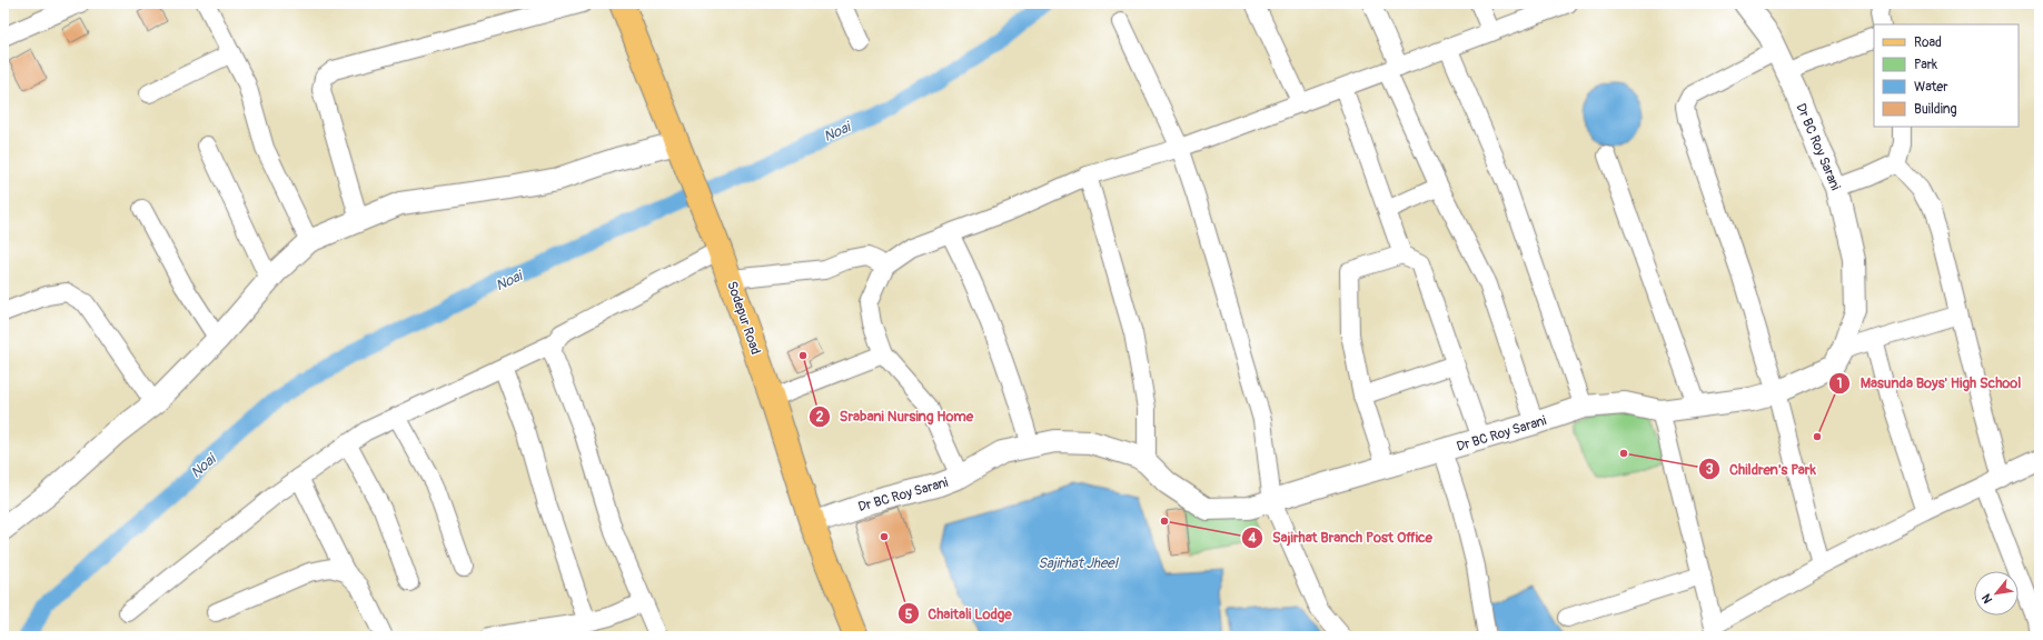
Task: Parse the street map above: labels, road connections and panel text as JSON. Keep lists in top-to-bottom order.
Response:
{
  "streets": {
    "main road": ["Sodepur Road"],
    "street": ["Dr BC Roy Sarani"]
  },
  "crossings": [
    ["Dr BC Roy Sarani", "Sodepur Road"]
  ],
  "water": ["Noai", "Sajirhat Jheel"],
  "places": [
    "Srabani Nursing Home",
    "Masunda Boys' High School",
    "Children's Park",
    "Sajirhat Branch Post Office",
    "Chaitali Lodge"
  ],
  "legend": [
    "Road",
    "Park",
    "Water",
    "Building"
  ],
  "north": "bottom left"
}
